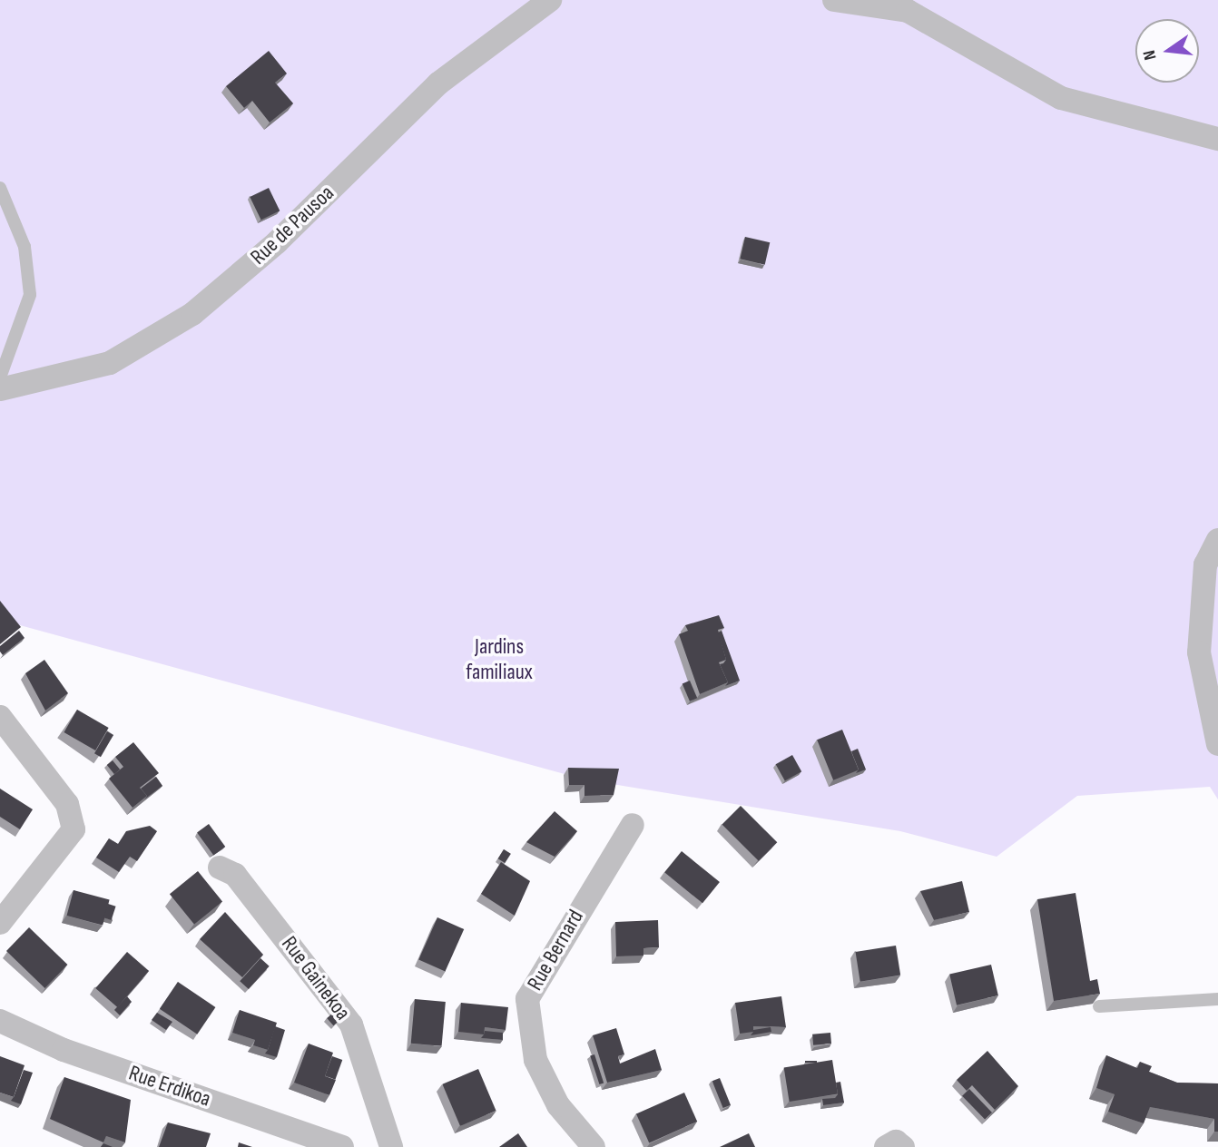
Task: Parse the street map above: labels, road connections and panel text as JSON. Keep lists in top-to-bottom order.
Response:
{
  "streets": {
    "street": [
      "Rue de Pausoa",
      "Rue Bernard",
      "Rue Gainekoa",
      "Rue Erdikoa"
    ]
  },
  "parks": ["Jardins familiaux"],
  "north": "left"
}
